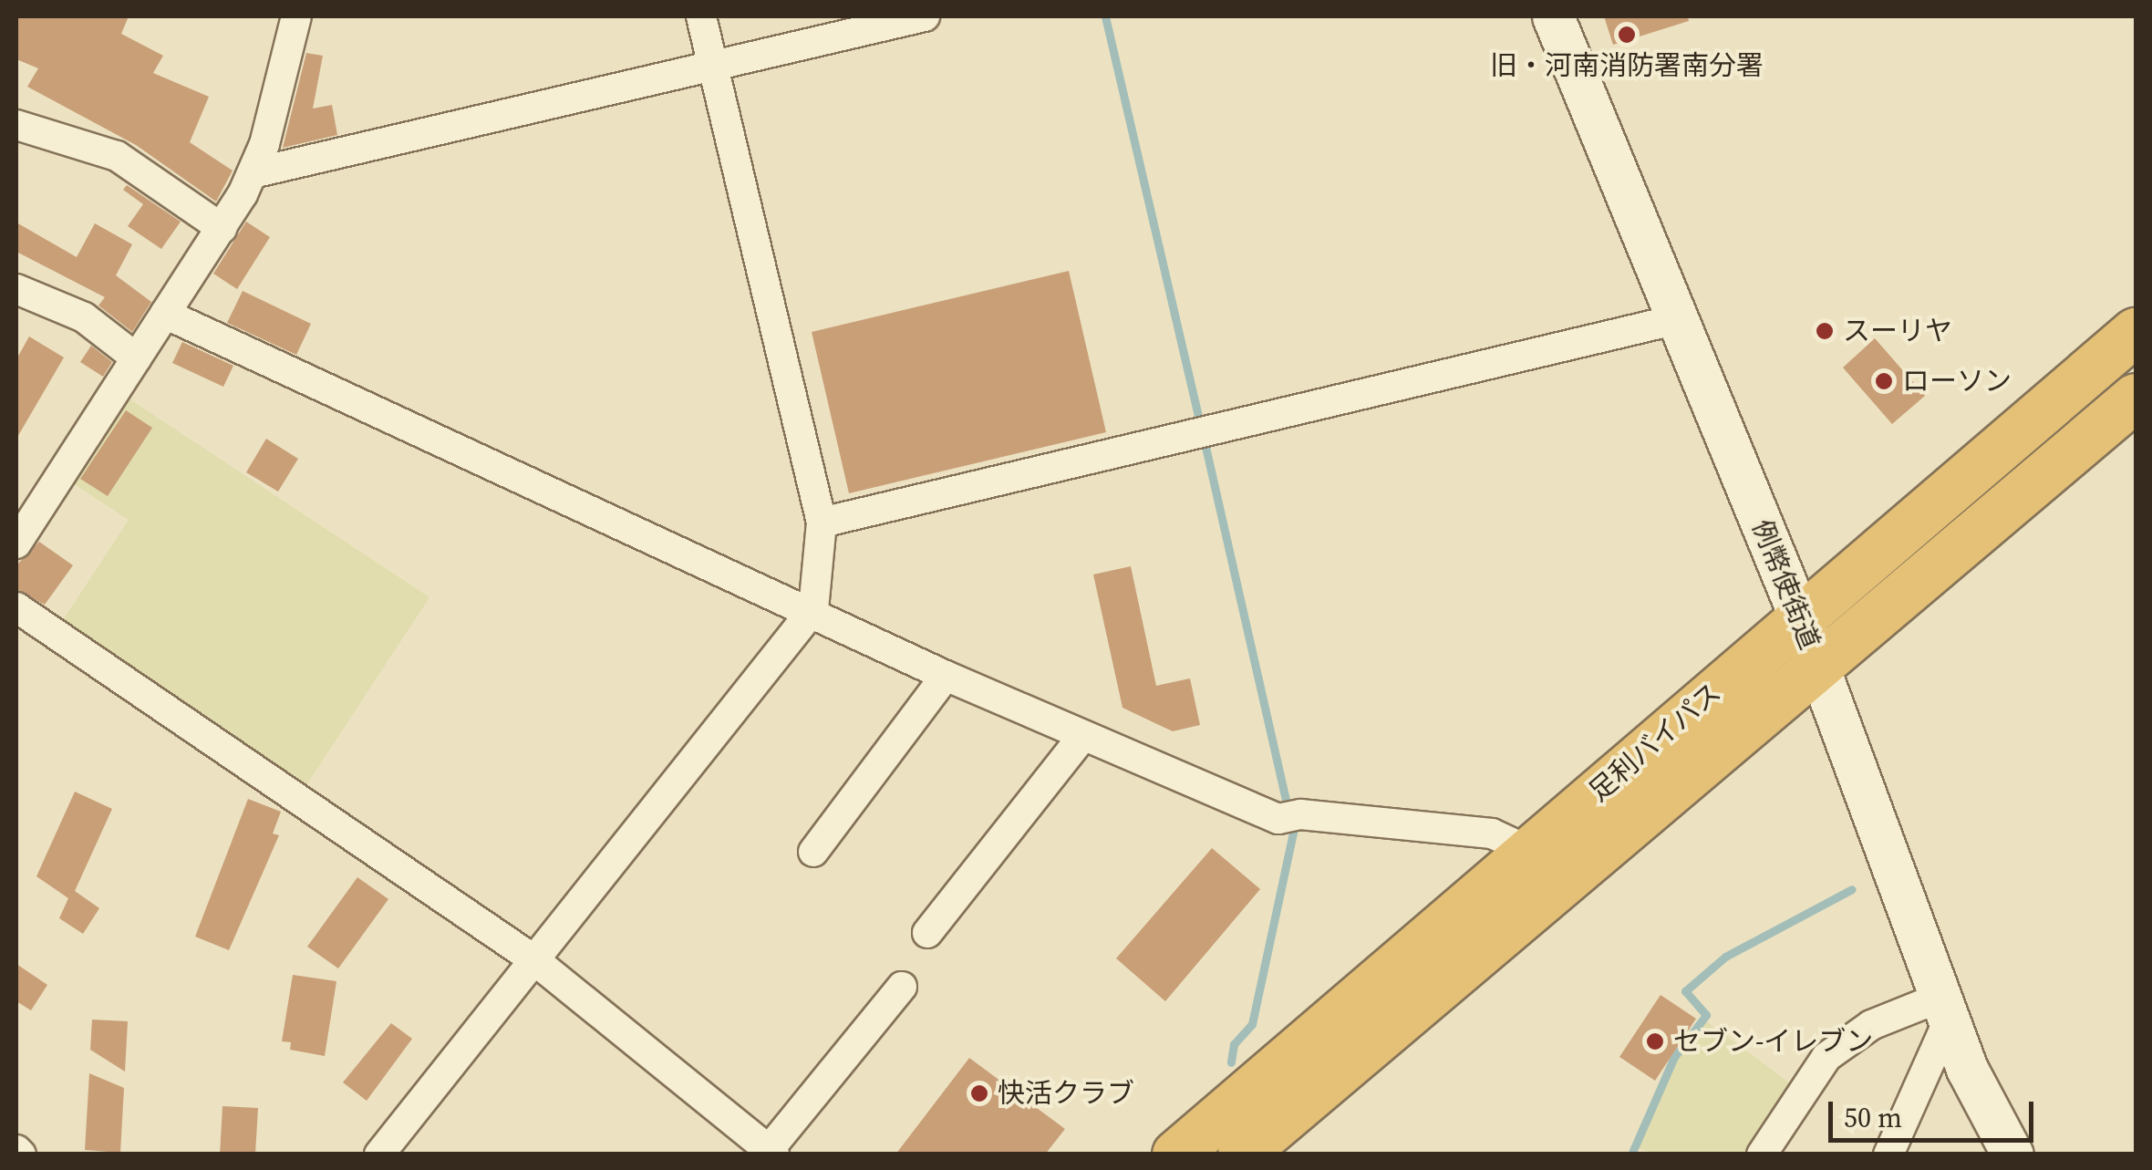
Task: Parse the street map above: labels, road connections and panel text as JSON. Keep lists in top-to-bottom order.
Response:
{
  "streets": {
    "highway": ["足利バイパス"],
    "main road": ["例幣使街道"]
  },
  "crossings": [
    ["例幣使街道", "足利バイパス"]
  ],
  "places": [
    "旧・河南消防署南分署",
    "スーリヤ",
    "ローソン",
    "セブン-イレブン",
    "快活クラブ"
  ],
  "scale_bar": "50 m"
}
